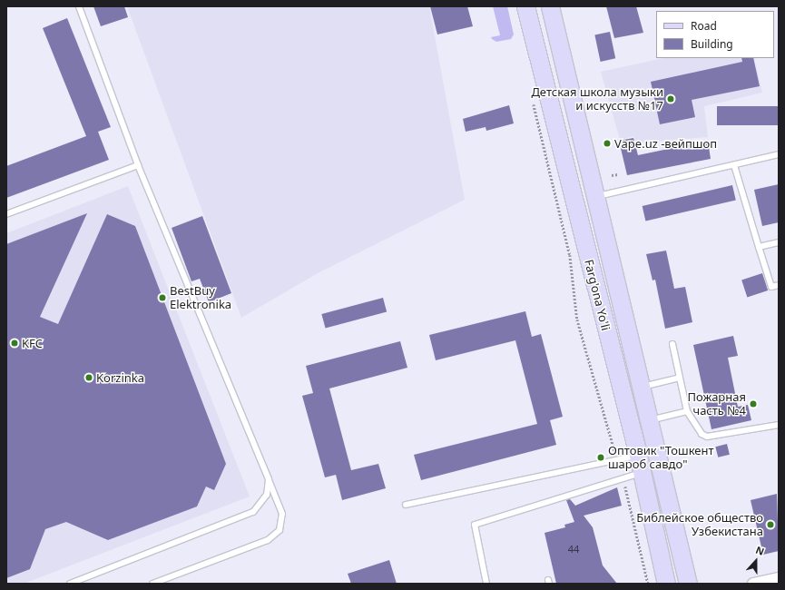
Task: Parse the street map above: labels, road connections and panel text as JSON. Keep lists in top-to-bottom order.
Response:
{
  "streets": {
    "main road": ["Farg'ona Yo'li"]
  },
  "places": [
    "Детская школа музыки и искусств №17",
    "Vape.uz -вейпшоп",
    "BestBuy Elektronika",
    "KFC",
    "Korzinka",
    "Пожарная часть №4",
    "Оптовик \"Тошкент шароб савдо\"",
    "Библейское общество Узбекистана"
  ],
  "house_numbers": ["44"],
  "legend": ["Road", "Building"],
  "north": "top"
}
